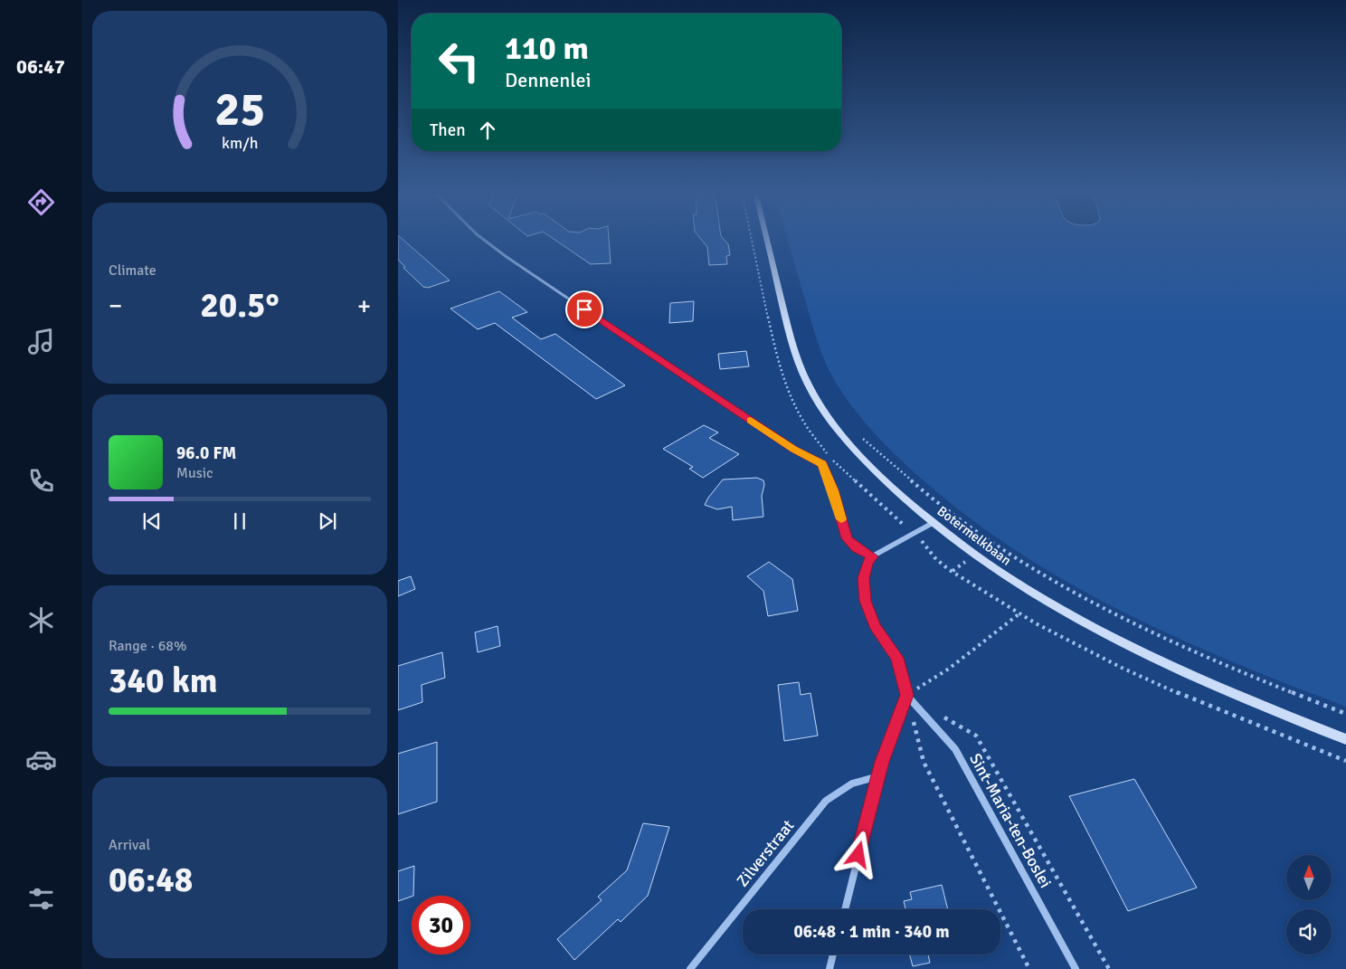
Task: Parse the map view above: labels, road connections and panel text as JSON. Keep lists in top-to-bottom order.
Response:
{
  "streets": {
    "main road": ["Botermelkbaan"],
    "street": ["Sint-Maria-ten-Boslei", "Zilverstraat"]
  },
  "north": "top",
  "page": {
    "tabs": "06:47",
    "turn": ["110 m", "Dennenlei"],
    "then": "Then",
    "tile": [
      "Climate",
      ["Range · 68%", "340 km"],
      ["Arrival", "06:48"]
    ],
    "heat": ["−", "20.5°", "+"],
    "song": ["96.0 FM", "Music"],
    "limit": "30",
    "trip": "06:48 · 1 min · 340 m",
    "gauge": ["25", "km/h"]
  }
}
